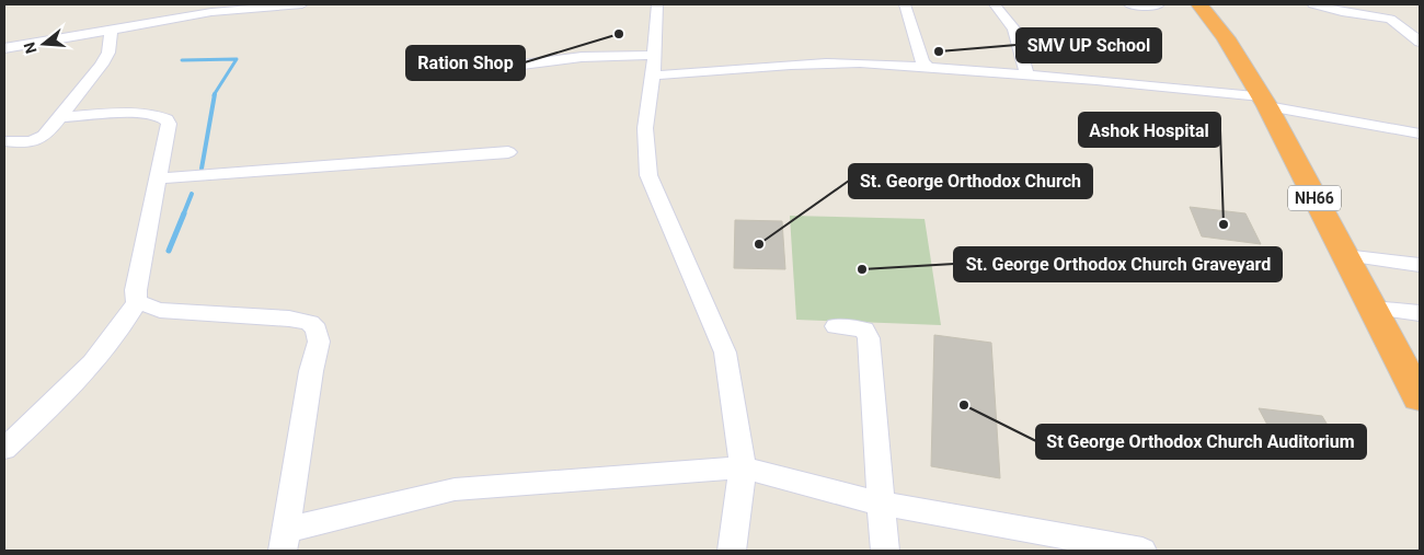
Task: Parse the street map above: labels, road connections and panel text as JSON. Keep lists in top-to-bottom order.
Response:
{
  "streets": {
    "highway": ["NH66"]
  },
  "places": [
    "Ration Shop",
    "SMV UP School",
    "Ashok Hospital",
    "St. George Orthodox Church",
    "St. George Orthodox Church Graveyard",
    "St George Orthodox Church Auditorium"
  ],
  "north": "left"
}
